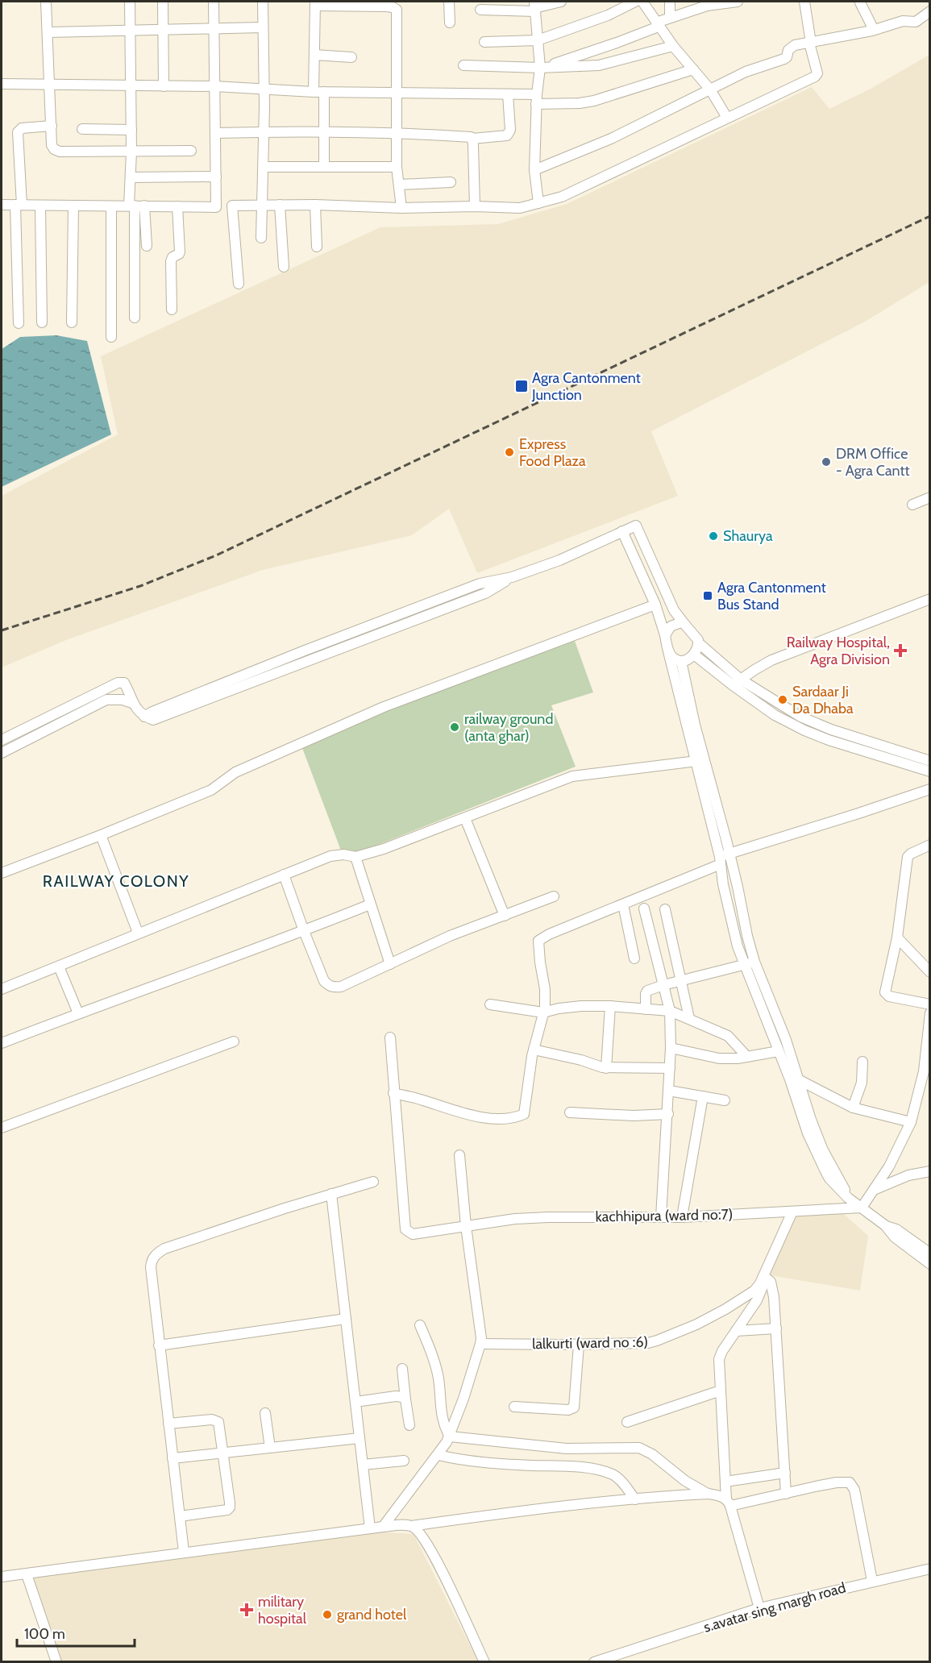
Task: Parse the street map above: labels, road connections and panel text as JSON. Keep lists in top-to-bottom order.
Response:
{
  "streets": {
    "street": ["kachhipura (ward no:7)", "lalkurti (ward no :6)", "s.avatar sing margh road"]
  },
  "districts": ["RAILWAY COLONY"],
  "places": {
    "transit": ["Agra Cantonment Junction", "Agra Cantonment Bus Stand"],
    "other": [
      "Express Food Plaza",
      "DRM Office - Agra Cantt",
      "Shaurya",
      "Sardaar Ji Da Dhaba",
      "railway ground (anta ghar)",
      "grand hotel"
    ],
    "health": ["Railway Hospital, Agra Division", "military hospital"]
  },
  "scale_bar": "100 m"
}
